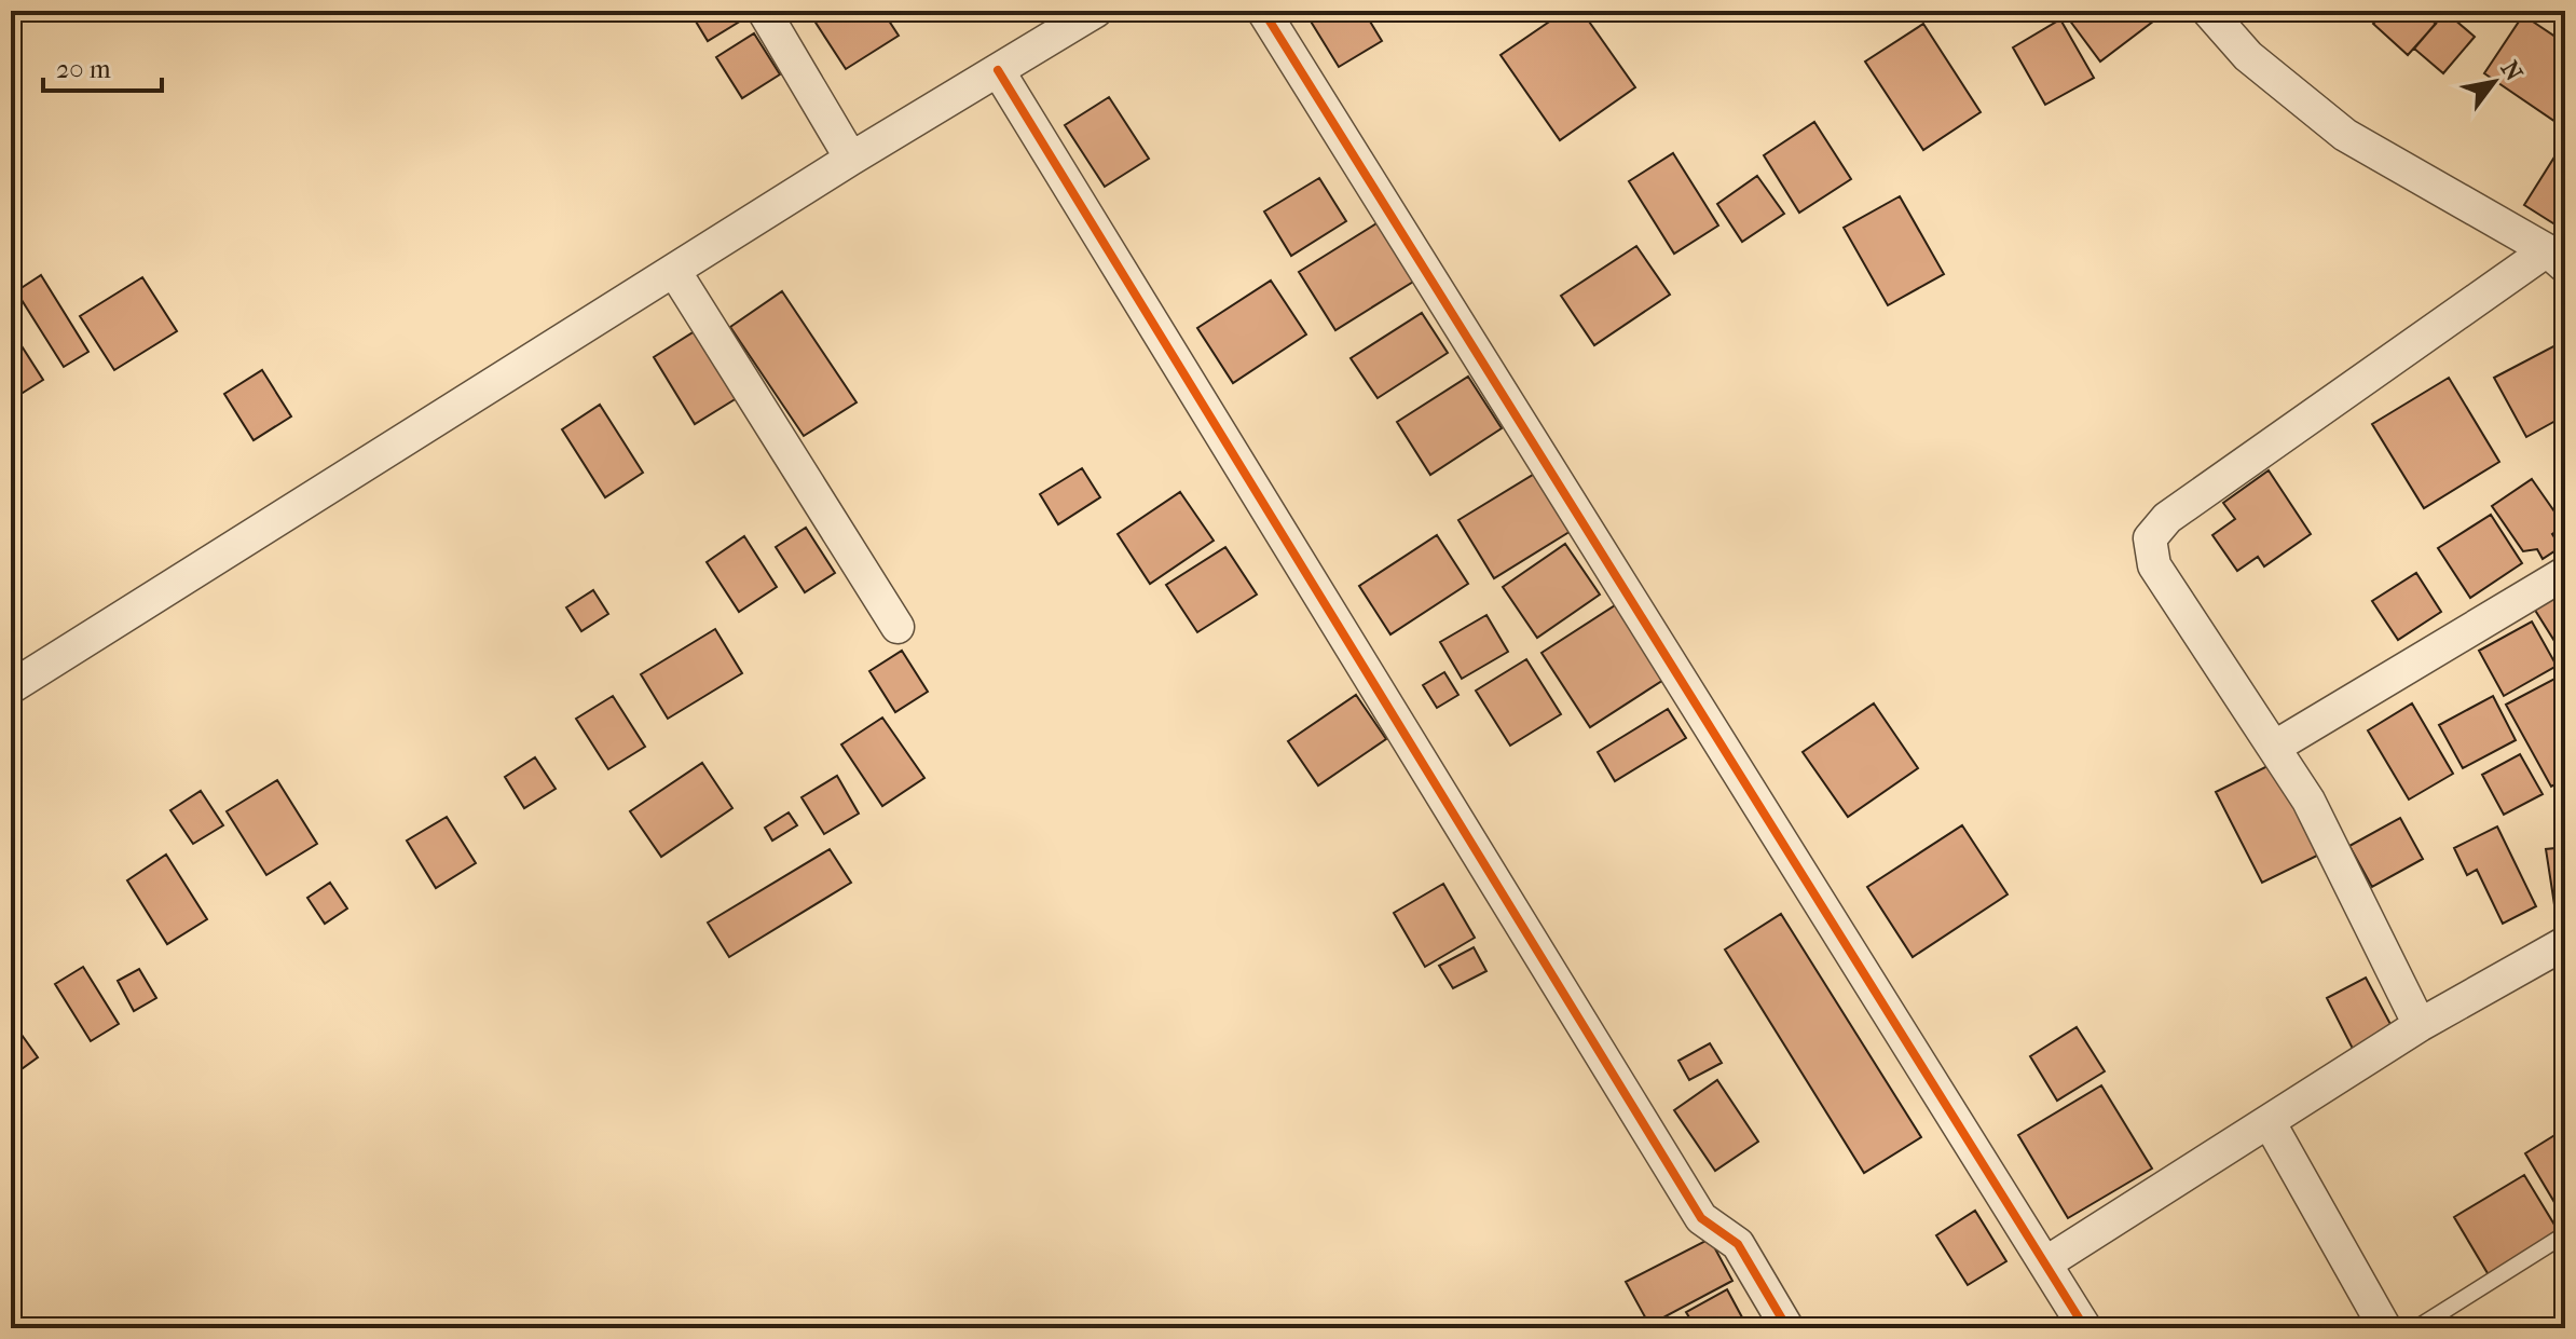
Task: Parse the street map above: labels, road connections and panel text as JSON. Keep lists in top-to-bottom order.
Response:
{
  "scale_bar": "20 m",
  "north": "top right"
}
